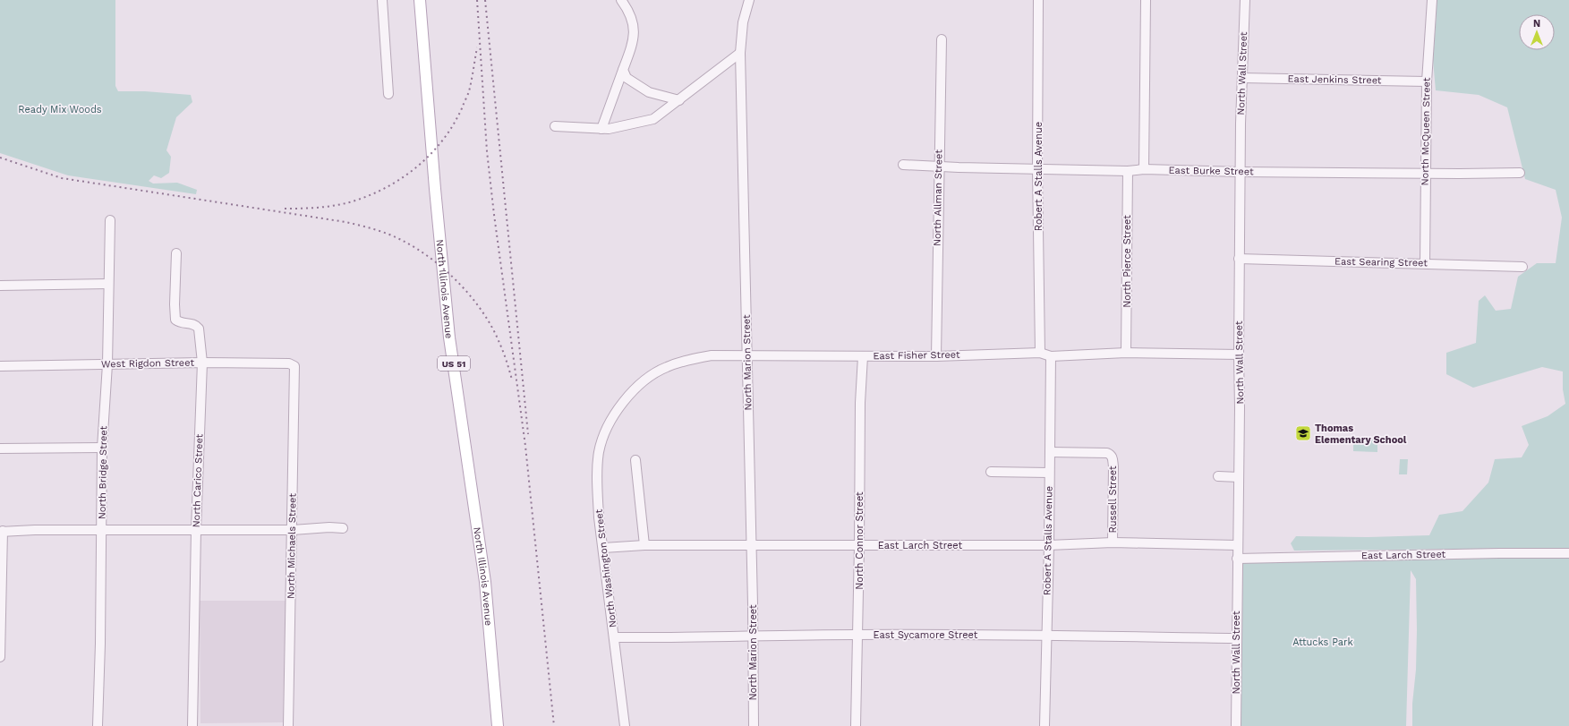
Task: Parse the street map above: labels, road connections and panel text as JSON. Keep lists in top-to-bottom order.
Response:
{
  "streets": {
    "main road": ["North Illinois Avenue", "US 51"],
    "street": [
      "North Wall Street",
      "East Jenkins Street",
      "North McQueen Street",
      "East Burke Street",
      "Robert A Stalls Avenue",
      "North Allman Street",
      "North Pierce Street",
      "East Searing Street",
      "East Fisher Street",
      "North Marion Street",
      "West Rigdon Street",
      "North Bridge Street",
      "North Carico Street",
      "Russell Street",
      "North Connor Street",
      "East Larch Street",
      "North Michaels Street",
      "North Washington Street",
      "East Sycamore Street"
    ]
  },
  "crossings": [
    ["North Wall Street", "East Jenkins Street"],
    ["North Wall Street", "East Burke Street"],
    ["North Wall Street", "East Searing Street"],
    ["North Wall Street", "East Fisher Street"],
    ["North Wall Street", "East Larch Street"],
    ["North Wall Street", "East Sycamore Street"],
    ["East Jenkins Street", "North McQueen Street"],
    ["North McQueen Street", "East Burke Street"],
    ["North McQueen Street", "East Searing Street"],
    ["East Burke Street", "Robert A Stalls Avenue"],
    ["East Burke Street", "North Allman Street"],
    ["East Burke Street", "North Pierce Street"],
    ["Robert A Stalls Avenue", "East Fisher Street"],
    ["Robert A Stalls Avenue", "Russell Street"],
    ["Robert A Stalls Avenue", "East Larch Street"],
    ["Robert A Stalls Avenue", "East Sycamore Street"],
    ["North Allman Street", "East Fisher Street"],
    ["North Pierce Street", "East Fisher Street"],
    ["East Fisher Street", "North Marion Street"],
    ["East Fisher Street", "North Connor Street"],
    ["East Fisher Street", "North Washington Street"],
    ["North Marion Street", "East Larch Street"],
    ["North Marion Street", "East Sycamore Street"],
    ["West Rigdon Street", "North Bridge Street"],
    ["West Rigdon Street", "North Carico Street"],
    ["West Rigdon Street", "North Michaels Street"],
    ["Russell Street", "East Larch Street"],
    ["North Connor Street", "East Larch Street"],
    ["North Connor Street", "East Sycamore Street"],
    ["East Larch Street", "North Washington Street"],
    ["North Washington Street", "East Sycamore Street"]
  ],
  "parks": ["Ready Mix Woods", "Attucks Park"],
  "places": {
    "school or university": ["Thomas Elementary School"]
  },
  "north": "top"
}
